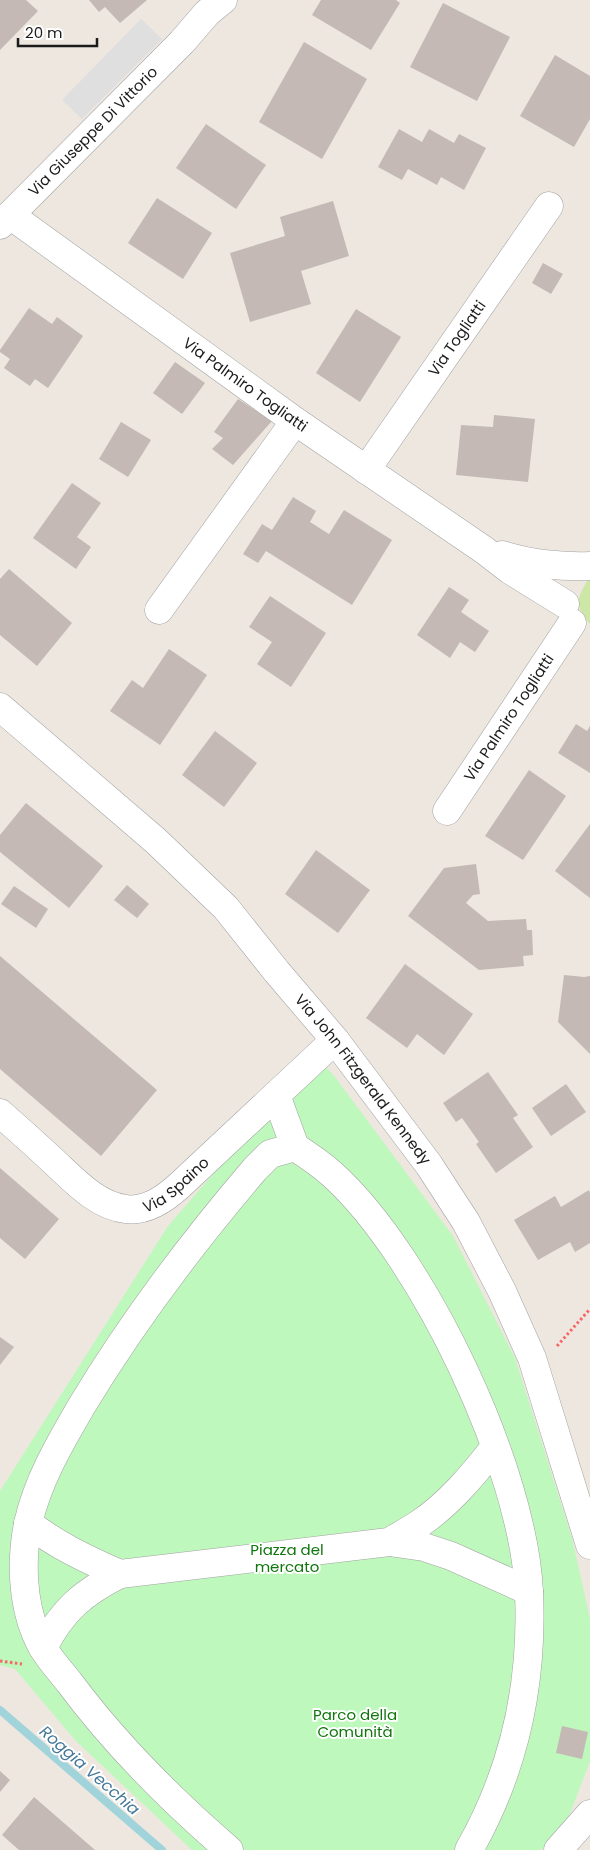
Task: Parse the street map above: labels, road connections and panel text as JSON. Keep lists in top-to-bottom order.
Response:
{
  "streets": {
    "street": [
      "Via Giuseppe Di Vittorio",
      "Via Togliatti",
      "Via Palmiro Togliatti",
      "Via John Fitzgerald Kennedy",
      "Via Spaino"
    ]
  },
  "crossings": [
    ["Via Giuseppe Di Vittorio", "Via Palmiro Togliatti"],
    ["Via Togliatti", "Via Palmiro Togliatti"],
    ["Via John Fitzgerald Kennedy", "Via Spaino"]
  ],
  "water": ["Roggia Vecchia"],
  "parks": ["Piazza del mercato", "Parco della Comunità"],
  "scale_bar": "20 m"
}
